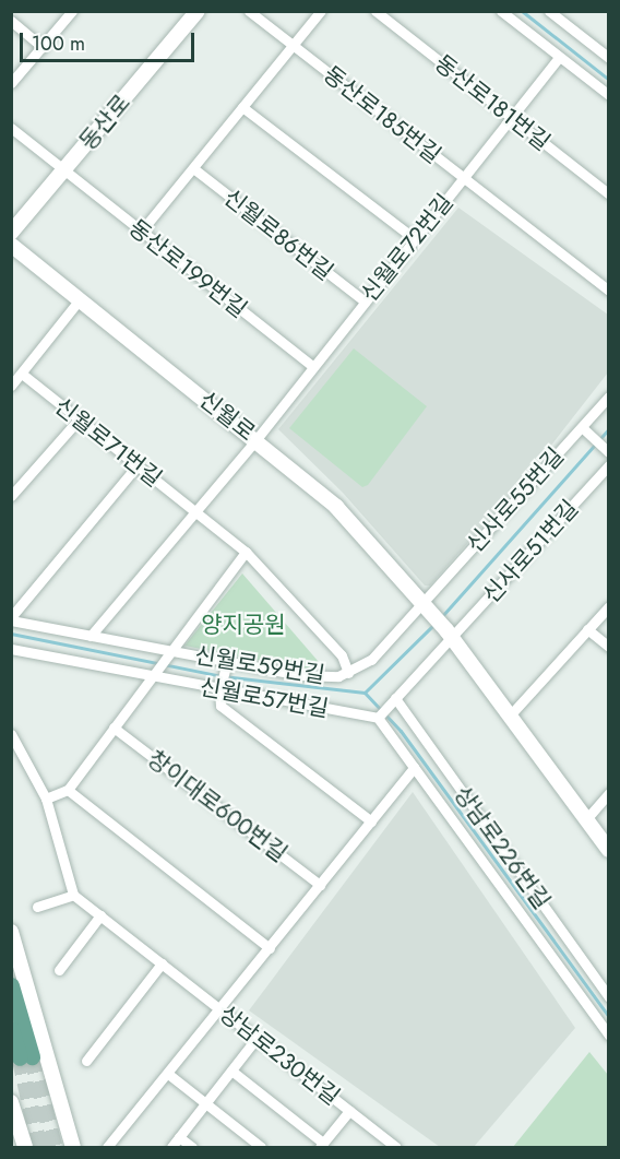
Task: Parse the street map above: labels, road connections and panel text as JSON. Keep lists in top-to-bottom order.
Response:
{
  "streets": {
    "street": [
      "동산로181번길",
      "동산로185번길",
      "동산로",
      "신월로86번길",
      "신월로72번길",
      "동산로199번길",
      "신월로",
      "신월로71번길",
      "신사로55번길",
      "신사로51번길",
      "신월로59번길",
      "신월로57번길",
      "창이대로600번길",
      "상남로226번길",
      "상남로230번길"
    ]
  },
  "crossings": [
    ["동산로181번길", "신월로72번길"],
    ["동산로185번길", "신월로72번길"],
    ["동산로", "동산로199번길"],
    ["신월로86번길", "신월로72번길"],
    ["신월로72번길", "동산로199번길"],
    ["신월로72번길", "신월로"],
    ["신월로", "신사로55번길"],
    ["신월로", "신사로51번길"],
    ["신월로", "신월로59번길"],
    ["신월로71번길", "신월로59번길"],
    ["신사로55번길", "신월로59번길"]
  ],
  "parks": ["양지공원"],
  "scale_bar": "100 m"
}
